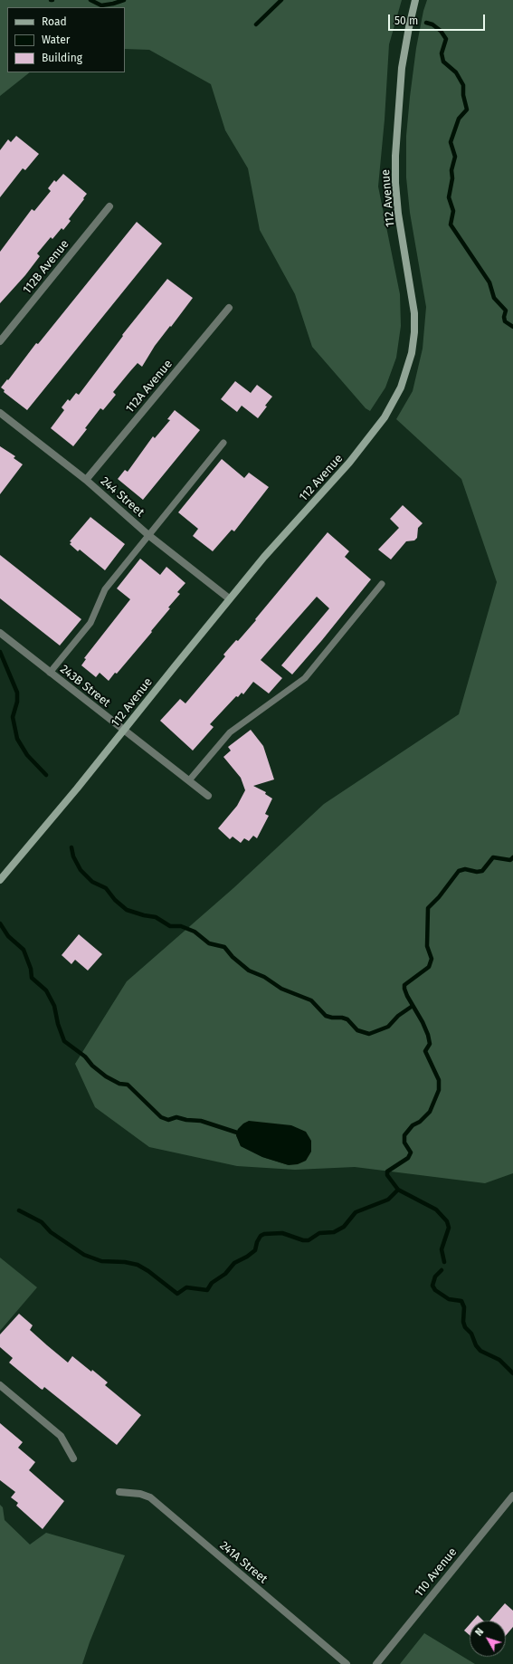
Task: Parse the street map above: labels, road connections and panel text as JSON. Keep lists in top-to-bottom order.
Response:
{
  "streets": {
    "main road": ["112 Avenue"],
    "street": [
      "112B Avenue",
      "112A Avenue",
      "244 Street",
      "243B Street",
      "241A Street",
      "110 Avenue"
    ]
  },
  "crossings": [
    ["112 Avenue", "244 Street"],
    ["112 Avenue", "243B Street"],
    ["112A Avenue", "244 Street"]
  ],
  "legend": ["Road", "Water", "Building"],
  "scale_bar": "50 m",
  "north": "top left"
}
